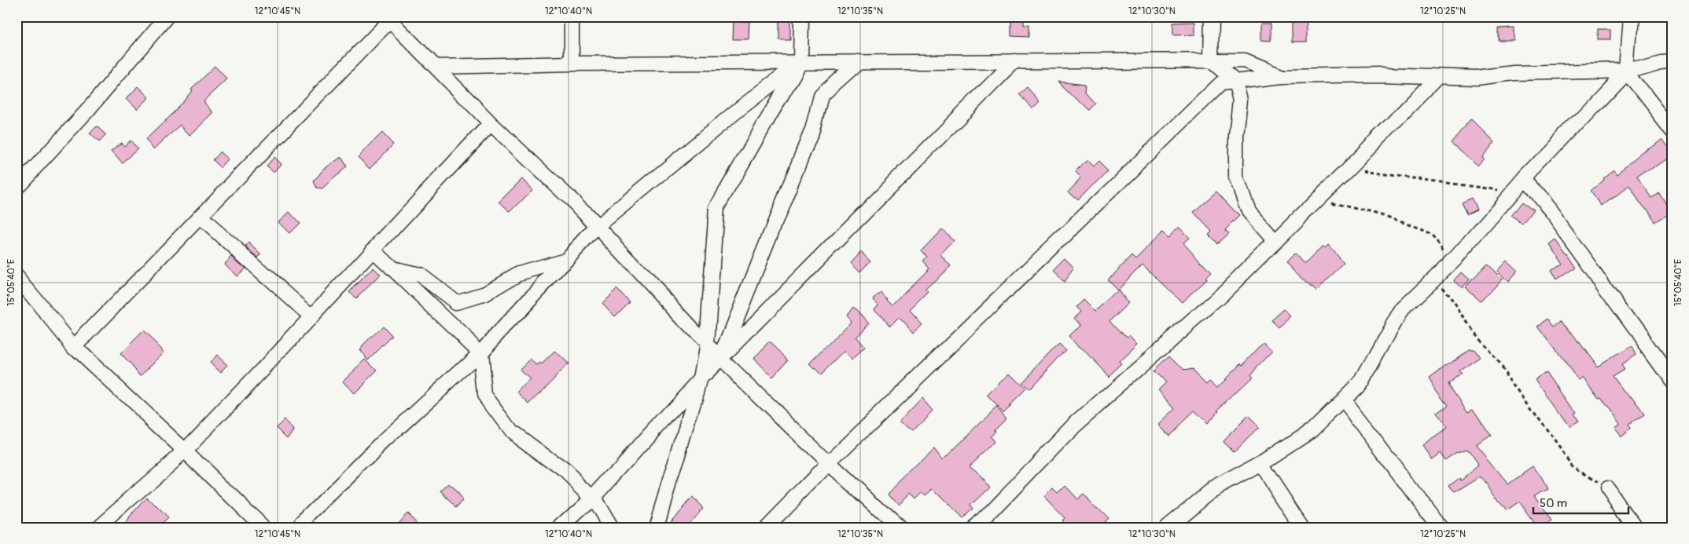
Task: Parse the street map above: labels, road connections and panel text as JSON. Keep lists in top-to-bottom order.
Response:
{
  "scale_bar": "50 m",
  "coordinates": [
    "12°10'45\"N",
    "12°10'40\"N",
    "12°10'35\"N",
    "12°10'30\"N",
    "12°10'25\"N",
    "15°05'40\"E"
  ]
}
